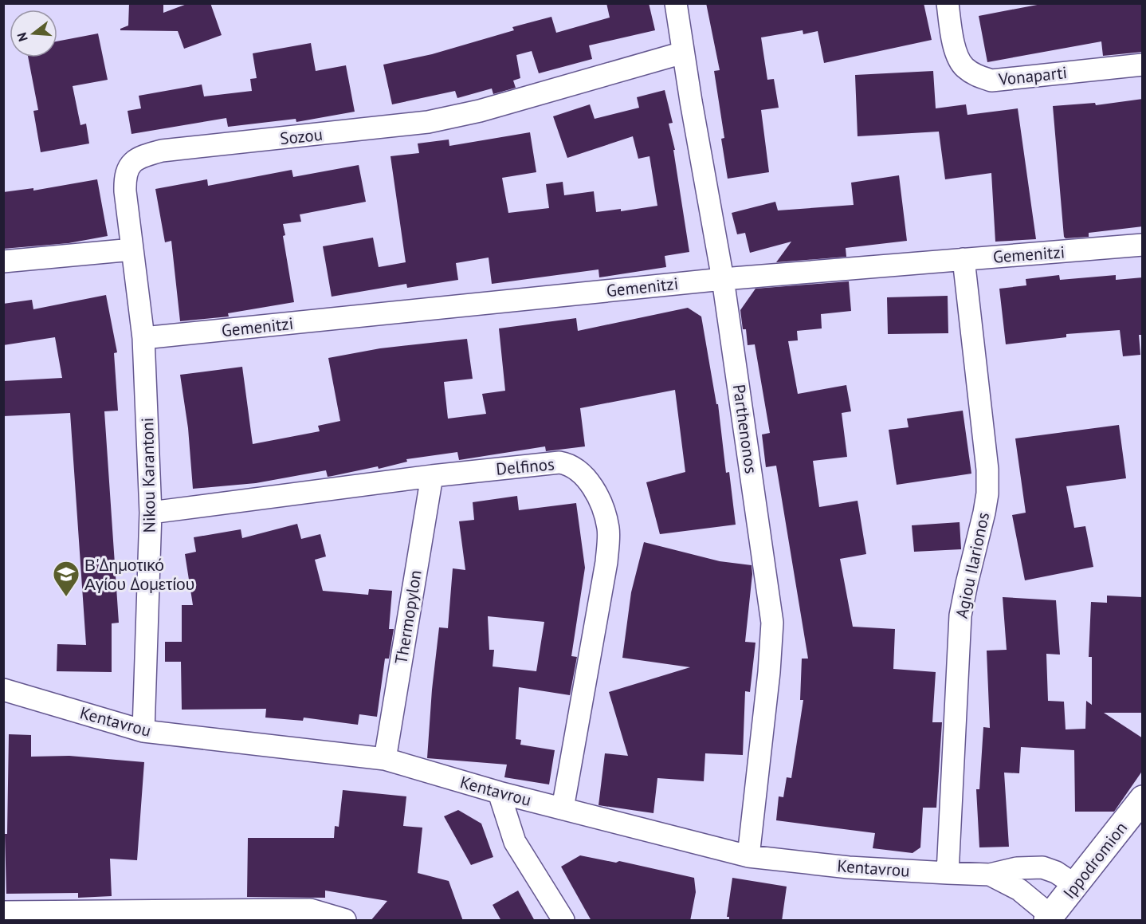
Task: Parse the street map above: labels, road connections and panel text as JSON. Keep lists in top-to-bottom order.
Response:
{
  "streets": {
    "street": [
      "Vonaparti",
      "Sozou",
      "Gemenitzi",
      "Parthenonos",
      "Delfinos",
      "Nikou Karantoni",
      "Agiou Ilarionos",
      "Thermopylon",
      "Kentavrou",
      "Ippodromion"
    ]
  },
  "crossings": [
    ["Sozou", "Parthenonos"],
    ["Sozou", "Nikou Karantoni"],
    ["Gemenitzi", "Parthenonos"],
    ["Gemenitzi", "Nikou Karantoni"],
    ["Gemenitzi", "Agiou Ilarionos"],
    ["Parthenonos", "Kentavrou"],
    ["Delfinos", "Nikou Karantoni"],
    ["Delfinos", "Thermopylon"],
    ["Delfinos", "Kentavrou"],
    ["Nikou Karantoni", "Kentavrou"],
    ["Agiou Ilarionos", "Kentavrou"],
    ["Thermopylon", "Kentavrou"],
    ["Kentavrou", "Ippodromion"]
  ],
  "places": {
    "school or university": ["Β'Δημοτικό Αγίου Δομετίου"]
  },
  "north": "left"
}
